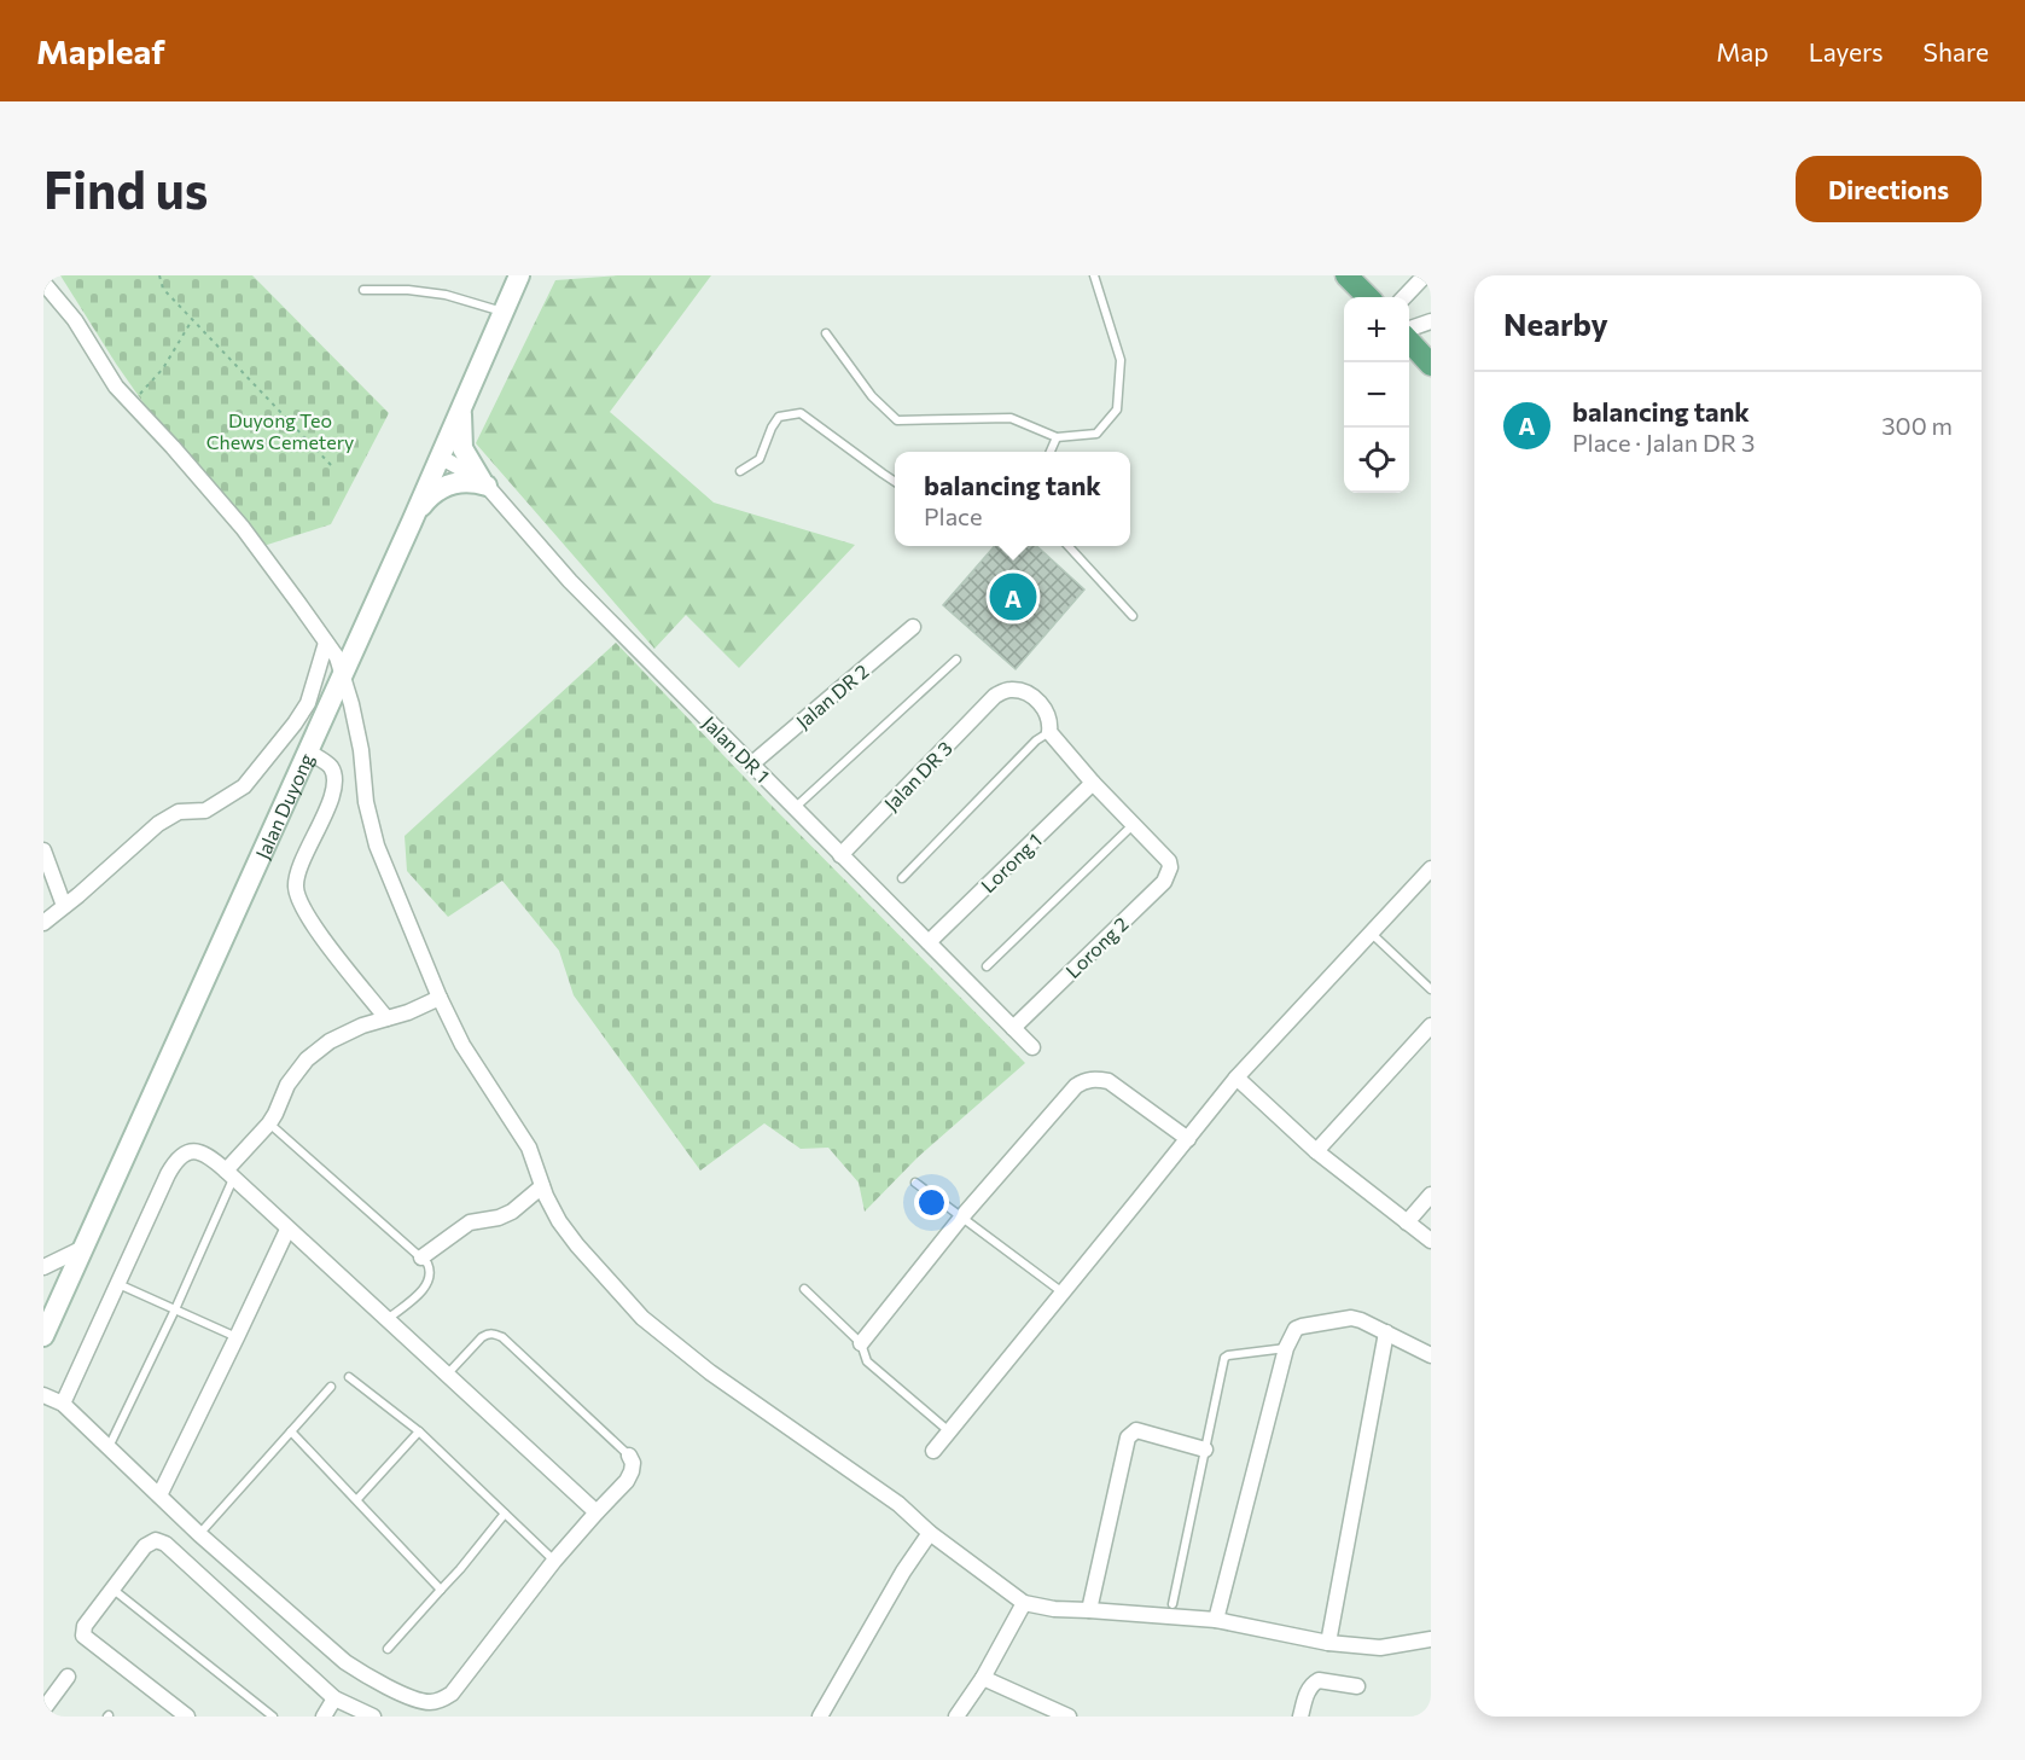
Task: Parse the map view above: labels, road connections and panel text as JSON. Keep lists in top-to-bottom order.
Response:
{
  "streets": {
    "main road": ["Jalan Duyong"],
    "street": [
      "Jalan DR 2",
      "Jalan DR 1",
      "Jalan DR 3",
      "Lorong 1",
      "Lorong 2"
    ]
  },
  "crossings": [
    ["Jalan DR 2", "Jalan DR 1"],
    ["Jalan DR 1", "Jalan DR 3"],
    ["Jalan DR 1", "Jalan Duyong"],
    ["Jalan DR 1", "Lorong 1"],
    ["Jalan DR 1", "Lorong 2"]
  ],
  "parks": ["Duyong Teo Chews Cemetery"],
  "page": {
    "header": "Mapleaf",
    "nav": ["Map", "Layers", "Share"],
    "buttons": "Directions",
    "title": "Find us",
    "heading": "Nearby",
    "map_buttons": ["+", "−"],
    "list": [
      {
        "mark": "A",
        "name": "balancing tank",
        "note": "Place · Jalan DR 3",
        "value": "300 m"
      }
    ],
    "popup": ["balancing tank", "Place"],
    "pins": "A"
  }
}
